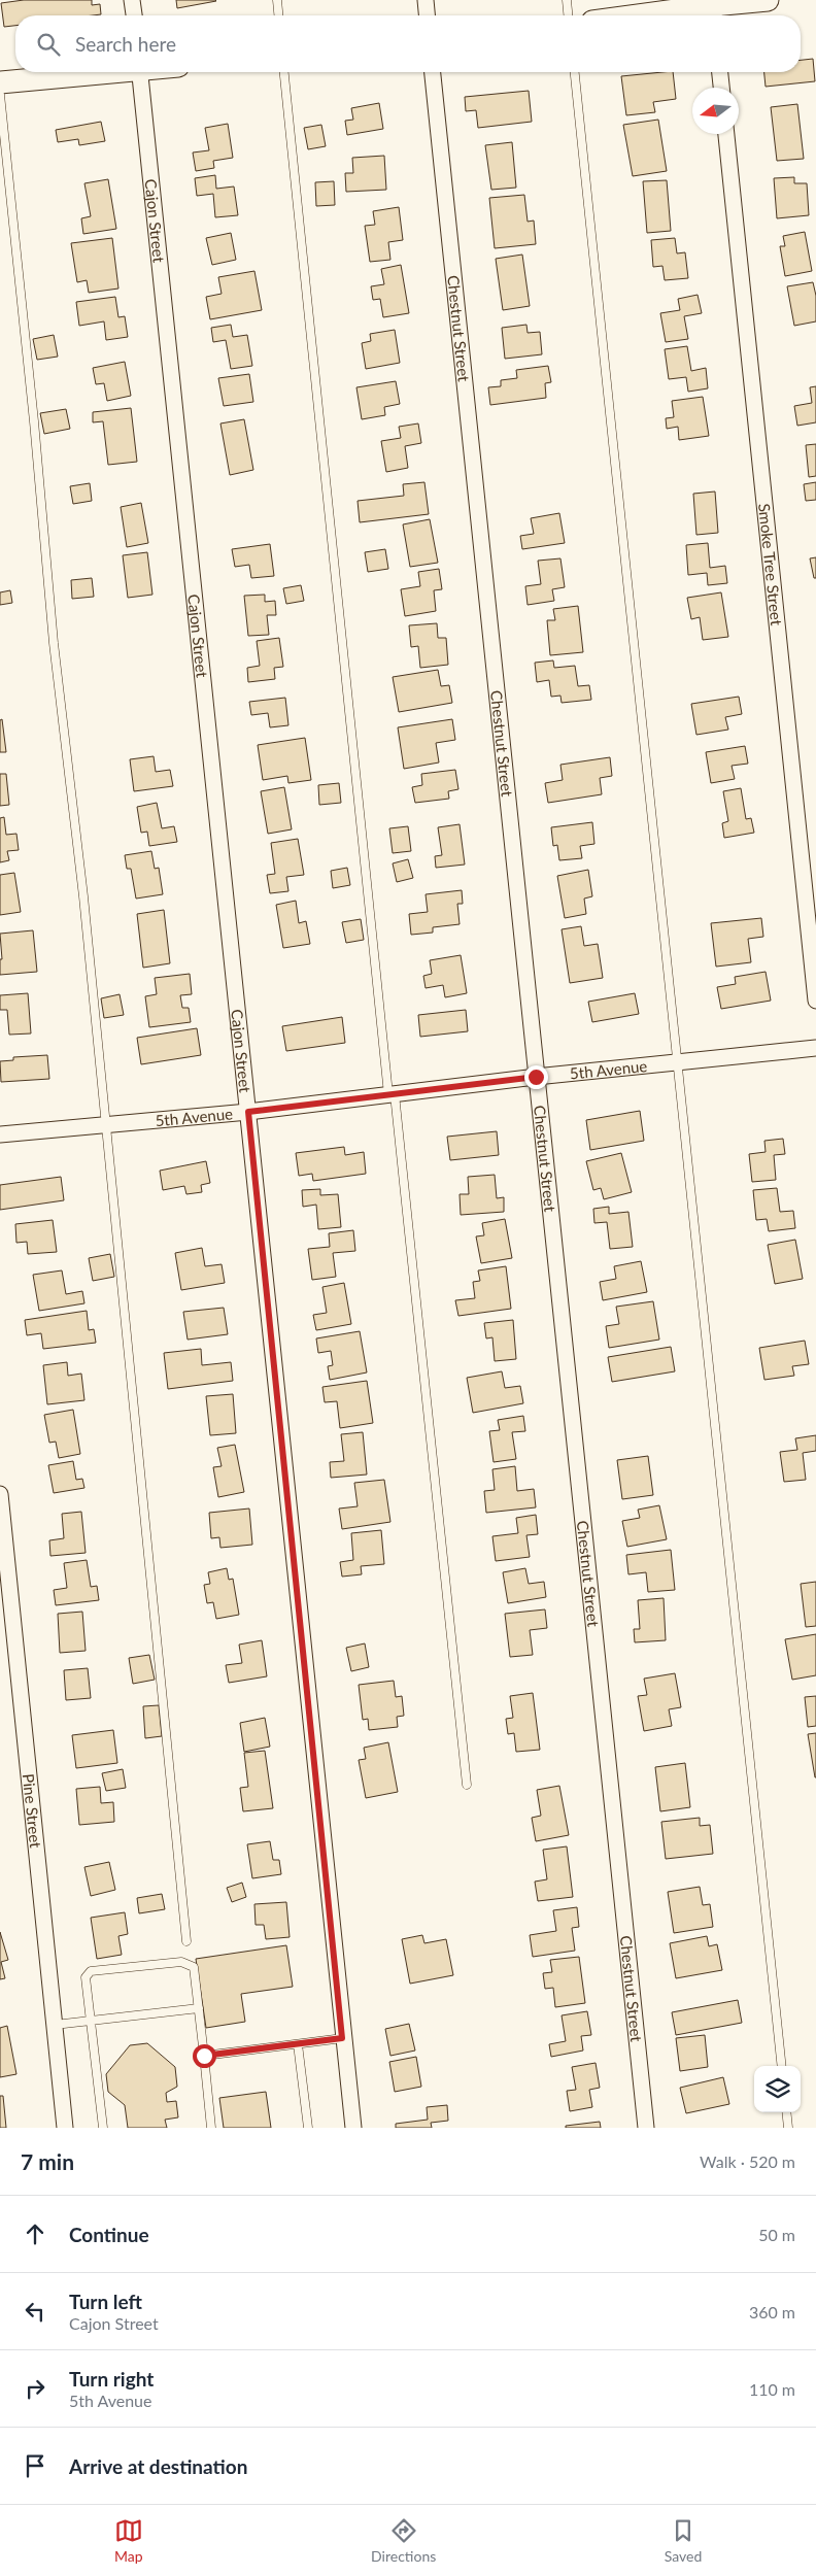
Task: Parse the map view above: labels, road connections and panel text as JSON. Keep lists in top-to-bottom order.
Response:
{
  "streets": {
    "street": [
      "Cajon Street",
      "Chestnut Street",
      "Smoke Tree Street",
      "5th Avenue",
      "Pine Street"
    ]
  },
  "crossings": [
    ["Cajon Street", "5th Avenue"],
    ["Chestnut Street", "5th Avenue"]
  ],
  "north": "left",
  "page": {
    "search": "Search here",
    "heading": ["7 min", "Walk · 520 m"],
    "list": [
      ["Continue", "50 m"],
      ["Turn left", "Cajon Street", "360 m"],
      ["Turn right", "5th Avenue", "110 m"],
      "Arrive at destination"
    ],
    "nav": ["Map", "Directions", "Saved"]
  }
}
